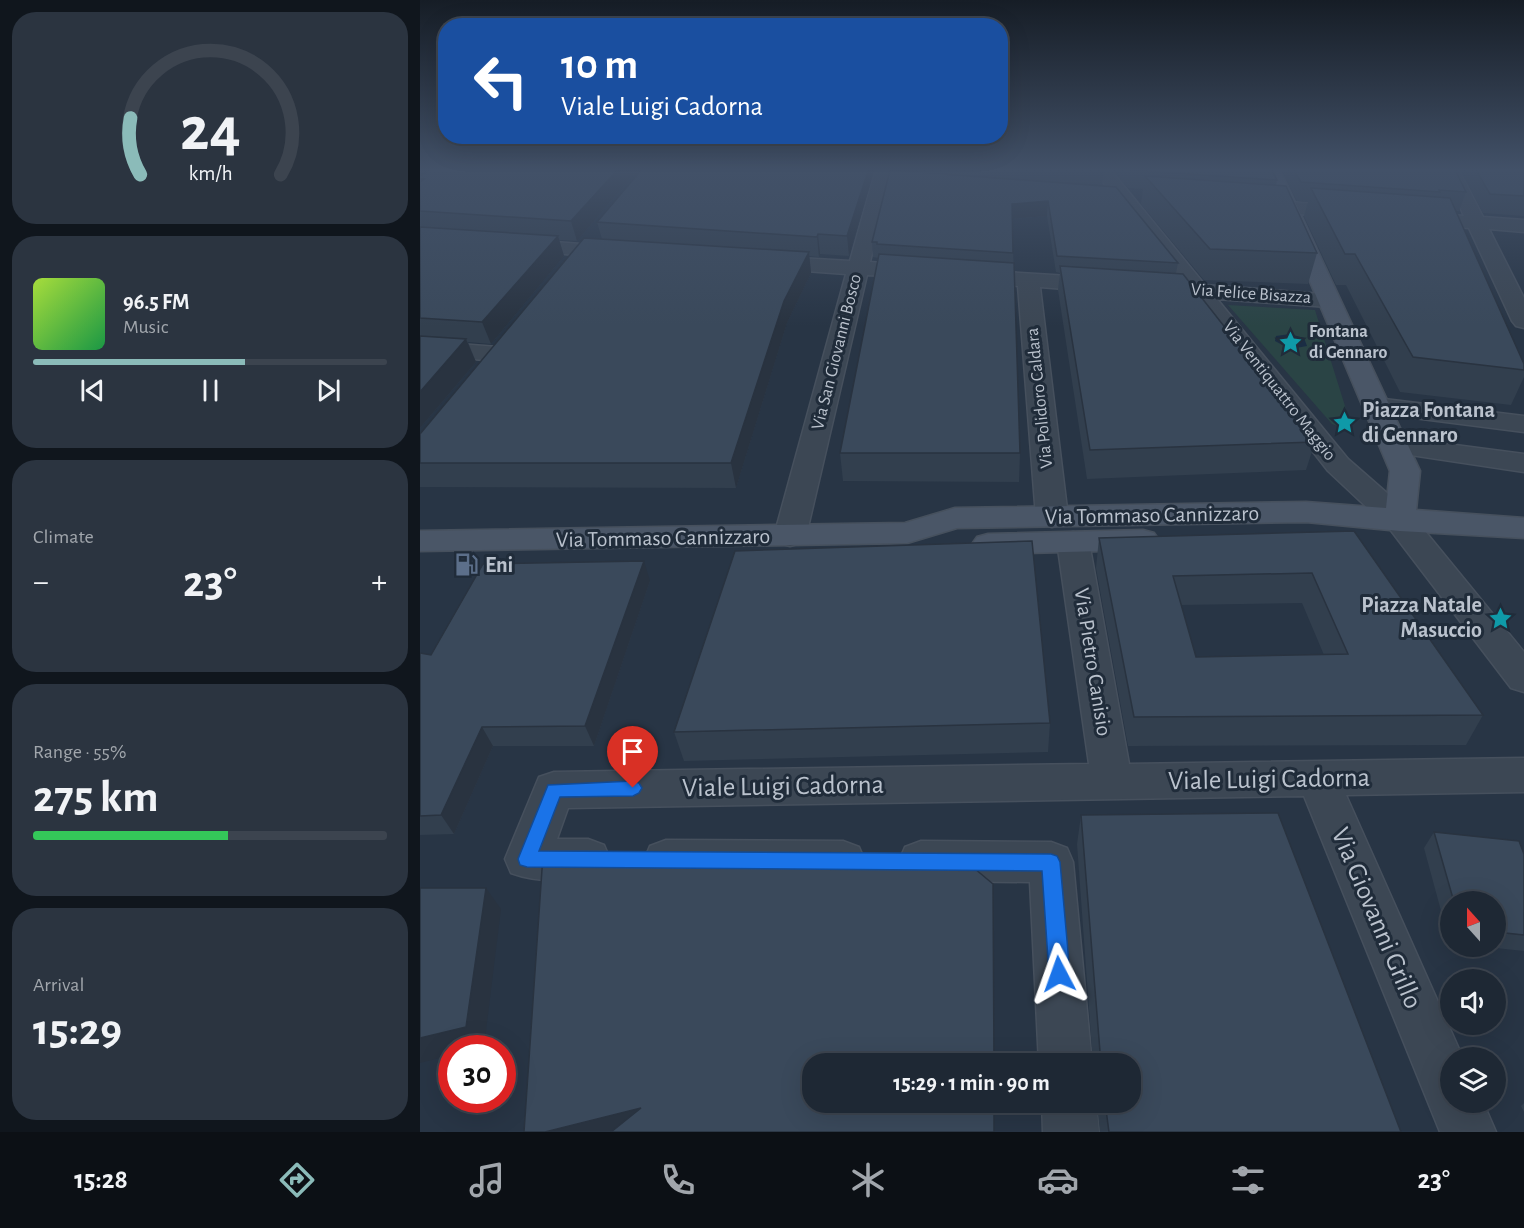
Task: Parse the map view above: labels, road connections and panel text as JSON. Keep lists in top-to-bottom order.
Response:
{
  "streets": {
    "main road": ["Via Tommaso Cannizzaro"],
    "street": [
      "Via Felice Bisazza",
      "Via San Giovanni Bosco",
      "Via Ventiquattro Maggio",
      "Via Polidoro Caldara",
      "Via Pietro Canisio",
      "Viale Luigi Cadorna",
      "Via Giovanni Grillo"
    ]
  },
  "crossings": [
    ["Via Felice Bisazza", "Via San Giovanni Bosco"],
    ["Via Felice Bisazza", "Via Ventiquattro Maggio"],
    ["Via Felice Bisazza", "Via Polidoro Caldara"],
    ["Via San Giovanni Bosco", "Via Tommaso Cannizzaro"],
    ["Via Ventiquattro Maggio", "Via Tommaso Cannizzaro"],
    ["Via Polidoro Caldara", "Via Tommaso Cannizzaro"],
    ["Via Polidoro Caldara", "Via Pietro Canisio"],
    ["Via Tommaso Cannizzaro", "Via Pietro Canisio"],
    ["Via Pietro Canisio", "Viale Luigi Cadorna"],
    ["Viale Luigi Cadorna", "Via Giovanni Grillo"]
  ],
  "places": {
    "place": ["Fontana di Gennaro", "Piazza Fontana di Gennaro", "Piazza Natale Masuccio"],
    "fuel station": ["Eni"]
  },
  "north": "top",
  "page": {
    "turn": ["10 m", "Viale Luigi Cadorna"],
    "song": ["96.5 FM", "Music"],
    "tile": [
      "Climate",
      ["Range · 55%", "275 km"],
      ["Arrival", "15:29"]
    ],
    "heat": ["−", "23°", "+"],
    "limit": "30",
    "trip": "15:29 · 1 min · 90 m",
    "tabs": ["15:28", "23°"],
    "gauge": ["24", "km/h"]
  }
}
